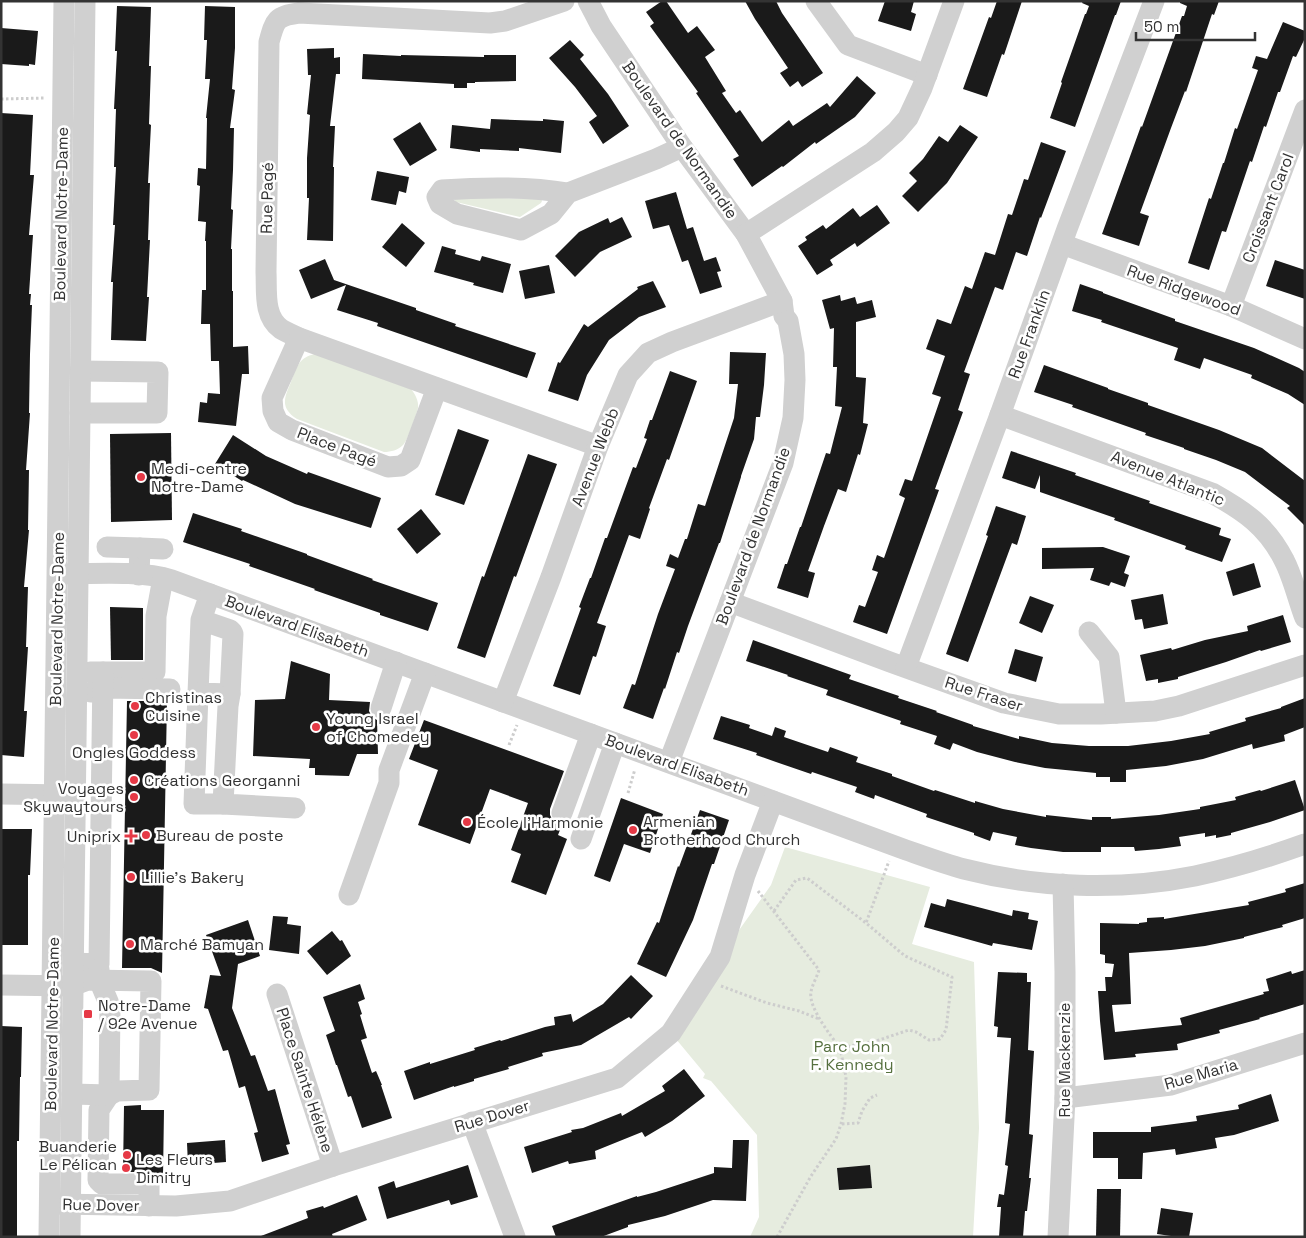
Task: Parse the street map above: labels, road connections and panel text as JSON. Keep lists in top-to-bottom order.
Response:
{
  "streets": {
    "street": [
      "Boulevard de Normandie",
      "Rue Pagé",
      "Croissant Carol",
      "Boulevard Notre-Dame",
      "Rue Ridgewood",
      "Rue Franklin",
      "Place Pagé",
      "Avenue Webb",
      "Avenue Atlantic",
      "Boulevard Elisabeth",
      "Rue Fraser",
      "Rue Mackenzie",
      "Rue Maria",
      "Place Sainte Hélène",
      "Rue Dover"
    ]
  },
  "crossings": [
    ["Boulevard de Normandie", "Avenue Webb"],
    ["Boulevard de Normandie", "Boulevard Elisabeth"],
    ["Boulevard de Normandie", "Rue Fraser"],
    ["Rue Pagé", "Place Pagé"],
    ["Rue Pagé", "Avenue Webb"],
    ["Croissant Carol", "Rue Ridgewood"],
    ["Boulevard Notre-Dame", "Boulevard Elisabeth"],
    ["Boulevard Notre-Dame", "Rue Dover"],
    ["Rue Ridgewood", "Rue Franklin"],
    ["Rue Franklin", "Avenue Atlantic"],
    ["Rue Franklin", "Rue Fraser"],
    ["Avenue Webb", "Boulevard Elisabeth"],
    ["Boulevard Elisabeth", "Rue Mackenzie"],
    ["Boulevard Elisabeth", "Rue Dover"],
    ["Rue Mackenzie", "Rue Maria"],
    ["Place Sainte Hélène", "Rue Dover"]
  ],
  "parks": ["Parc John F. Kennedy"],
  "places": {
    "other": [
      "Medi-centre Notre-Dame",
      "Christinas Cuisine",
      "Young Israel of Chomedey",
      "Ongles Goddess",
      "Créations Georganni",
      "Voyages Skywaytours",
      "École l'Harmonie",
      "Armenian Brotherhood Church",
      "Bureau de poste",
      "Lillie's Bakery",
      "Marché Bamyan",
      "Buanderie Le Pélican",
      "Les Fleurs Dimitry"
    ],
    "health": ["Uniprix"],
    "transit": ["Notre-Dame / 92e Avenue"]
  },
  "scale_bar": "50 m"
}
